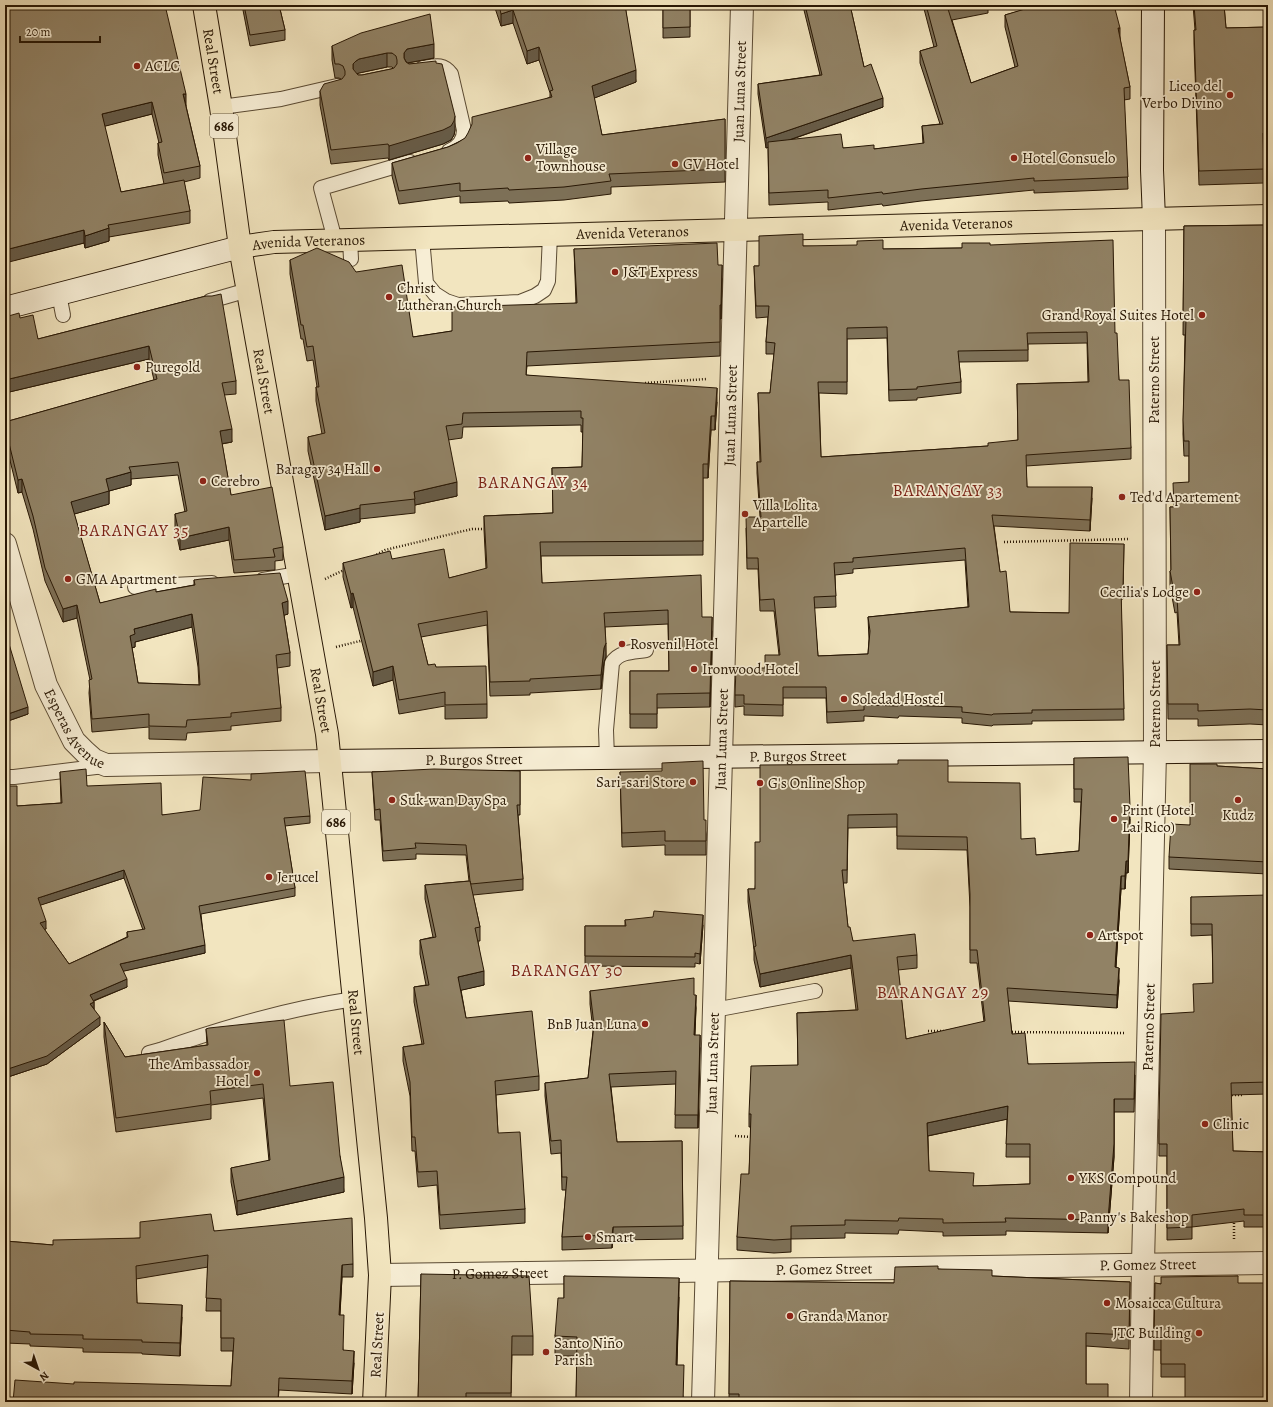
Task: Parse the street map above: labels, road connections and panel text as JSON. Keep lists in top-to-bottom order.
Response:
{
  "streets": {
    "main road": ["Real Street", "686", "Avenida Veteranos"],
    "street": [
      "Juan Luna Street",
      "Paterno Street",
      "Esperas Avenue",
      "P. Burgos Street",
      "P. Gomez Street"
    ]
  },
  "crossings": [
    ["Real Street", "Avenida Veteranos"],
    ["Real Street", "Esperas Avenue"],
    ["Real Street", "P. Burgos Street"],
    ["Real Street", "P. Gomez Street"],
    ["Juan Luna Street", "Avenida Veteranos"],
    ["Juan Luna Street", "P. Burgos Street"],
    ["Juan Luna Street", "P. Gomez Street"],
    ["Avenida Veteranos", "Paterno Street"],
    ["Paterno Street", "P. Burgos Street"],
    ["Paterno Street", "P. Gomez Street"],
    ["Esperas Avenue", "P. Burgos Street"]
  ],
  "districts": [
    "BARANGAY 34",
    "BARANGAY 33",
    "BARANGAY 35",
    "BARANGAY 30",
    "BARANGAY 29"
  ],
  "places": [
    "ACLC",
    "Liceo del Verbo Divino",
    "Village Townhouse",
    "Hotel Consuelo",
    "GV Hotel",
    "J&T Express",
    "Christ Lutheran Church",
    "Grand Royal Suites Hotel",
    "Puregold",
    "Baragay 34 Hall",
    "Cerebro",
    "Ted'd Apartement",
    "Villa Lolita Apartelle",
    "GMA Apartment",
    "Cecilia's Lodge",
    "Rosvenil Hotel",
    "Ironwood Hotel",
    "Soledad Hostel",
    "Sari-sari Store",
    "G's Online Shop",
    "Suk-wan Day Spa",
    "Kudz",
    "Print (Hotel Lai Rico)",
    "Jerucel",
    "Artspot",
    "BnB Juan Luna",
    "The Ambassador Hotel",
    "Clinic",
    "YKS Compound",
    "Panny's Bakeshop",
    "Smart",
    "Mosaicca Cultura",
    "Granda Manor",
    "JTC Building",
    "Santo Niño Parish"
  ],
  "scale_bar": "20 m",
  "north": "bottom right"
}
